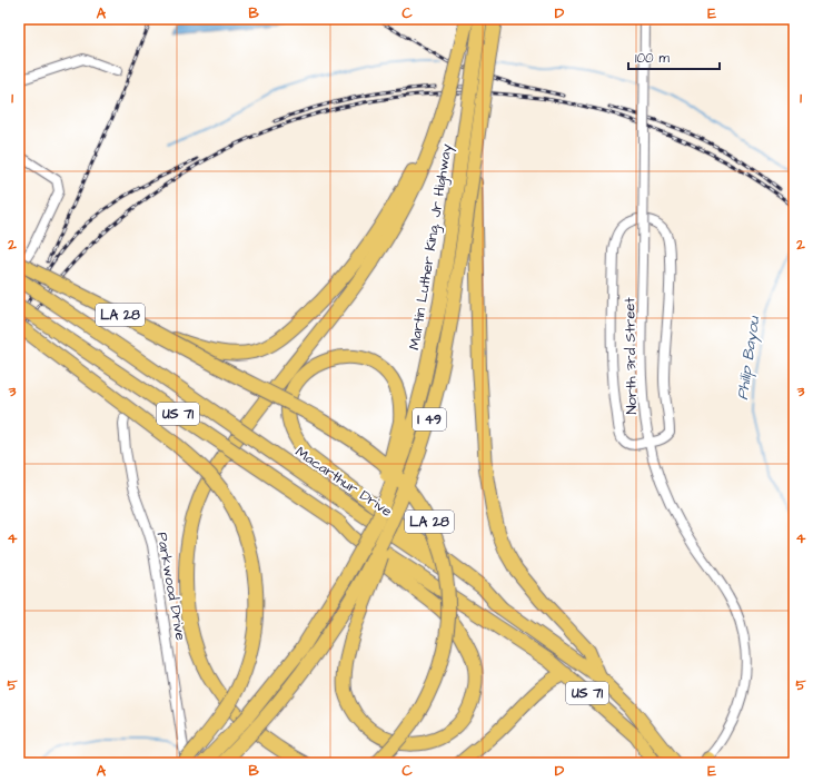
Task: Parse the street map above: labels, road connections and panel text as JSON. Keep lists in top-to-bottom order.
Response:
{
  "streets": {
    "highway": [
      "Martin Luther King, Jr Highway",
      "LA 28",
      "US 71",
      "I 49",
      "Macarthur Drive"
    ],
    "street": ["North 3rd Street", "Parkwood Drive"]
  },
  "water": ["Philip Bayou"],
  "scale_bar": "100 m",
  "grid": {
    "columns": [
      "A",
      "B",
      "C",
      "D",
      "E"
    ],
    "rows": [
      "1",
      "2",
      "3",
      "4",
      "5"
    ]
  }
}
